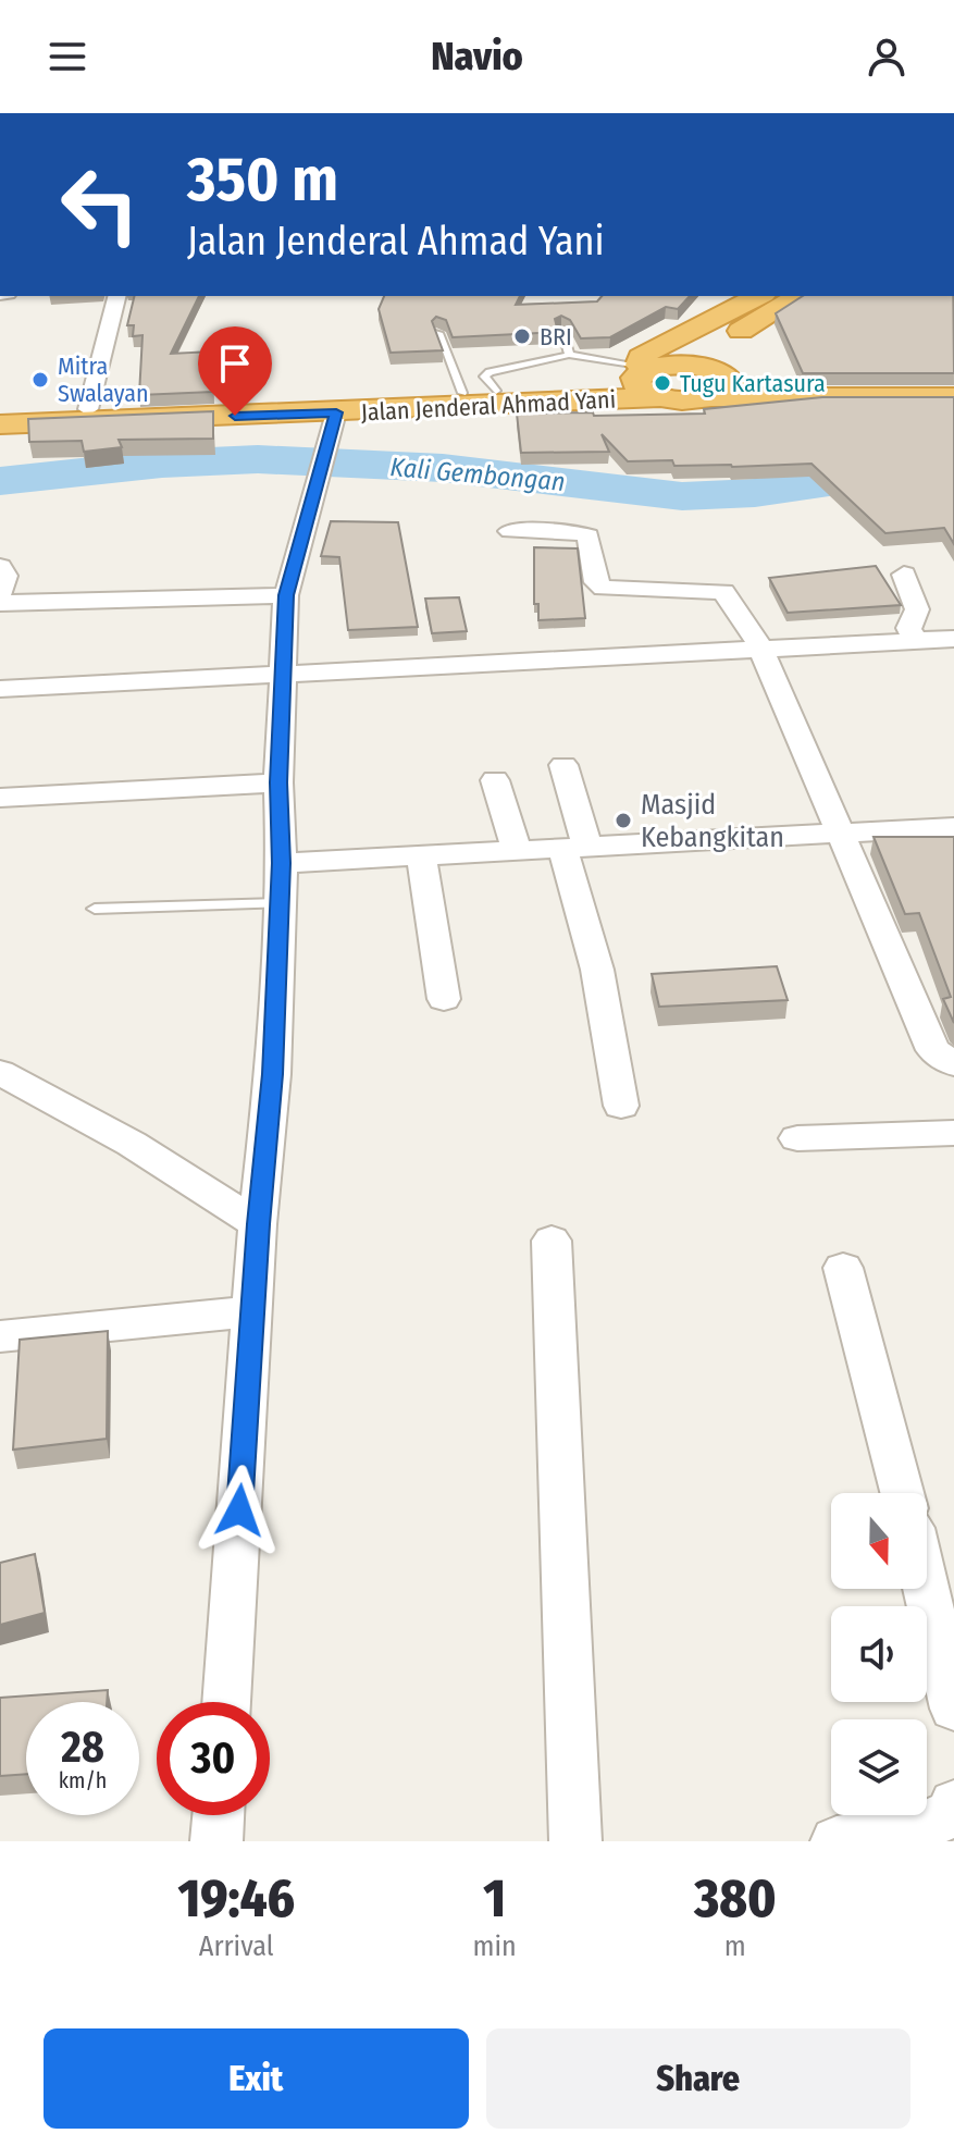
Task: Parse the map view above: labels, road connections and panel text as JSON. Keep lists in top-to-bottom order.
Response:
{
  "streets": {
    "highway": ["Jalan Jenderal Ahmad Yani"]
  },
  "water": ["Kali Gembongan"],
  "places": [
    "BRI",
    "Mitra Swalayan",
    "Tugu Kartasura",
    "Masjid Kebangkitan"
  ],
  "north": "bottom",
  "page": {
    "header": "Navio",
    "turn": ["350 m", "Jalan Jenderal Ahmad Yani"],
    "speed": "28 km/h",
    "limit": "30",
    "eta": [
      "19:46",
      "Arrival",
      "1",
      "min",
      "380",
      "m"
    ],
    "buttons": ["Exit", "Share"]
  }
}
